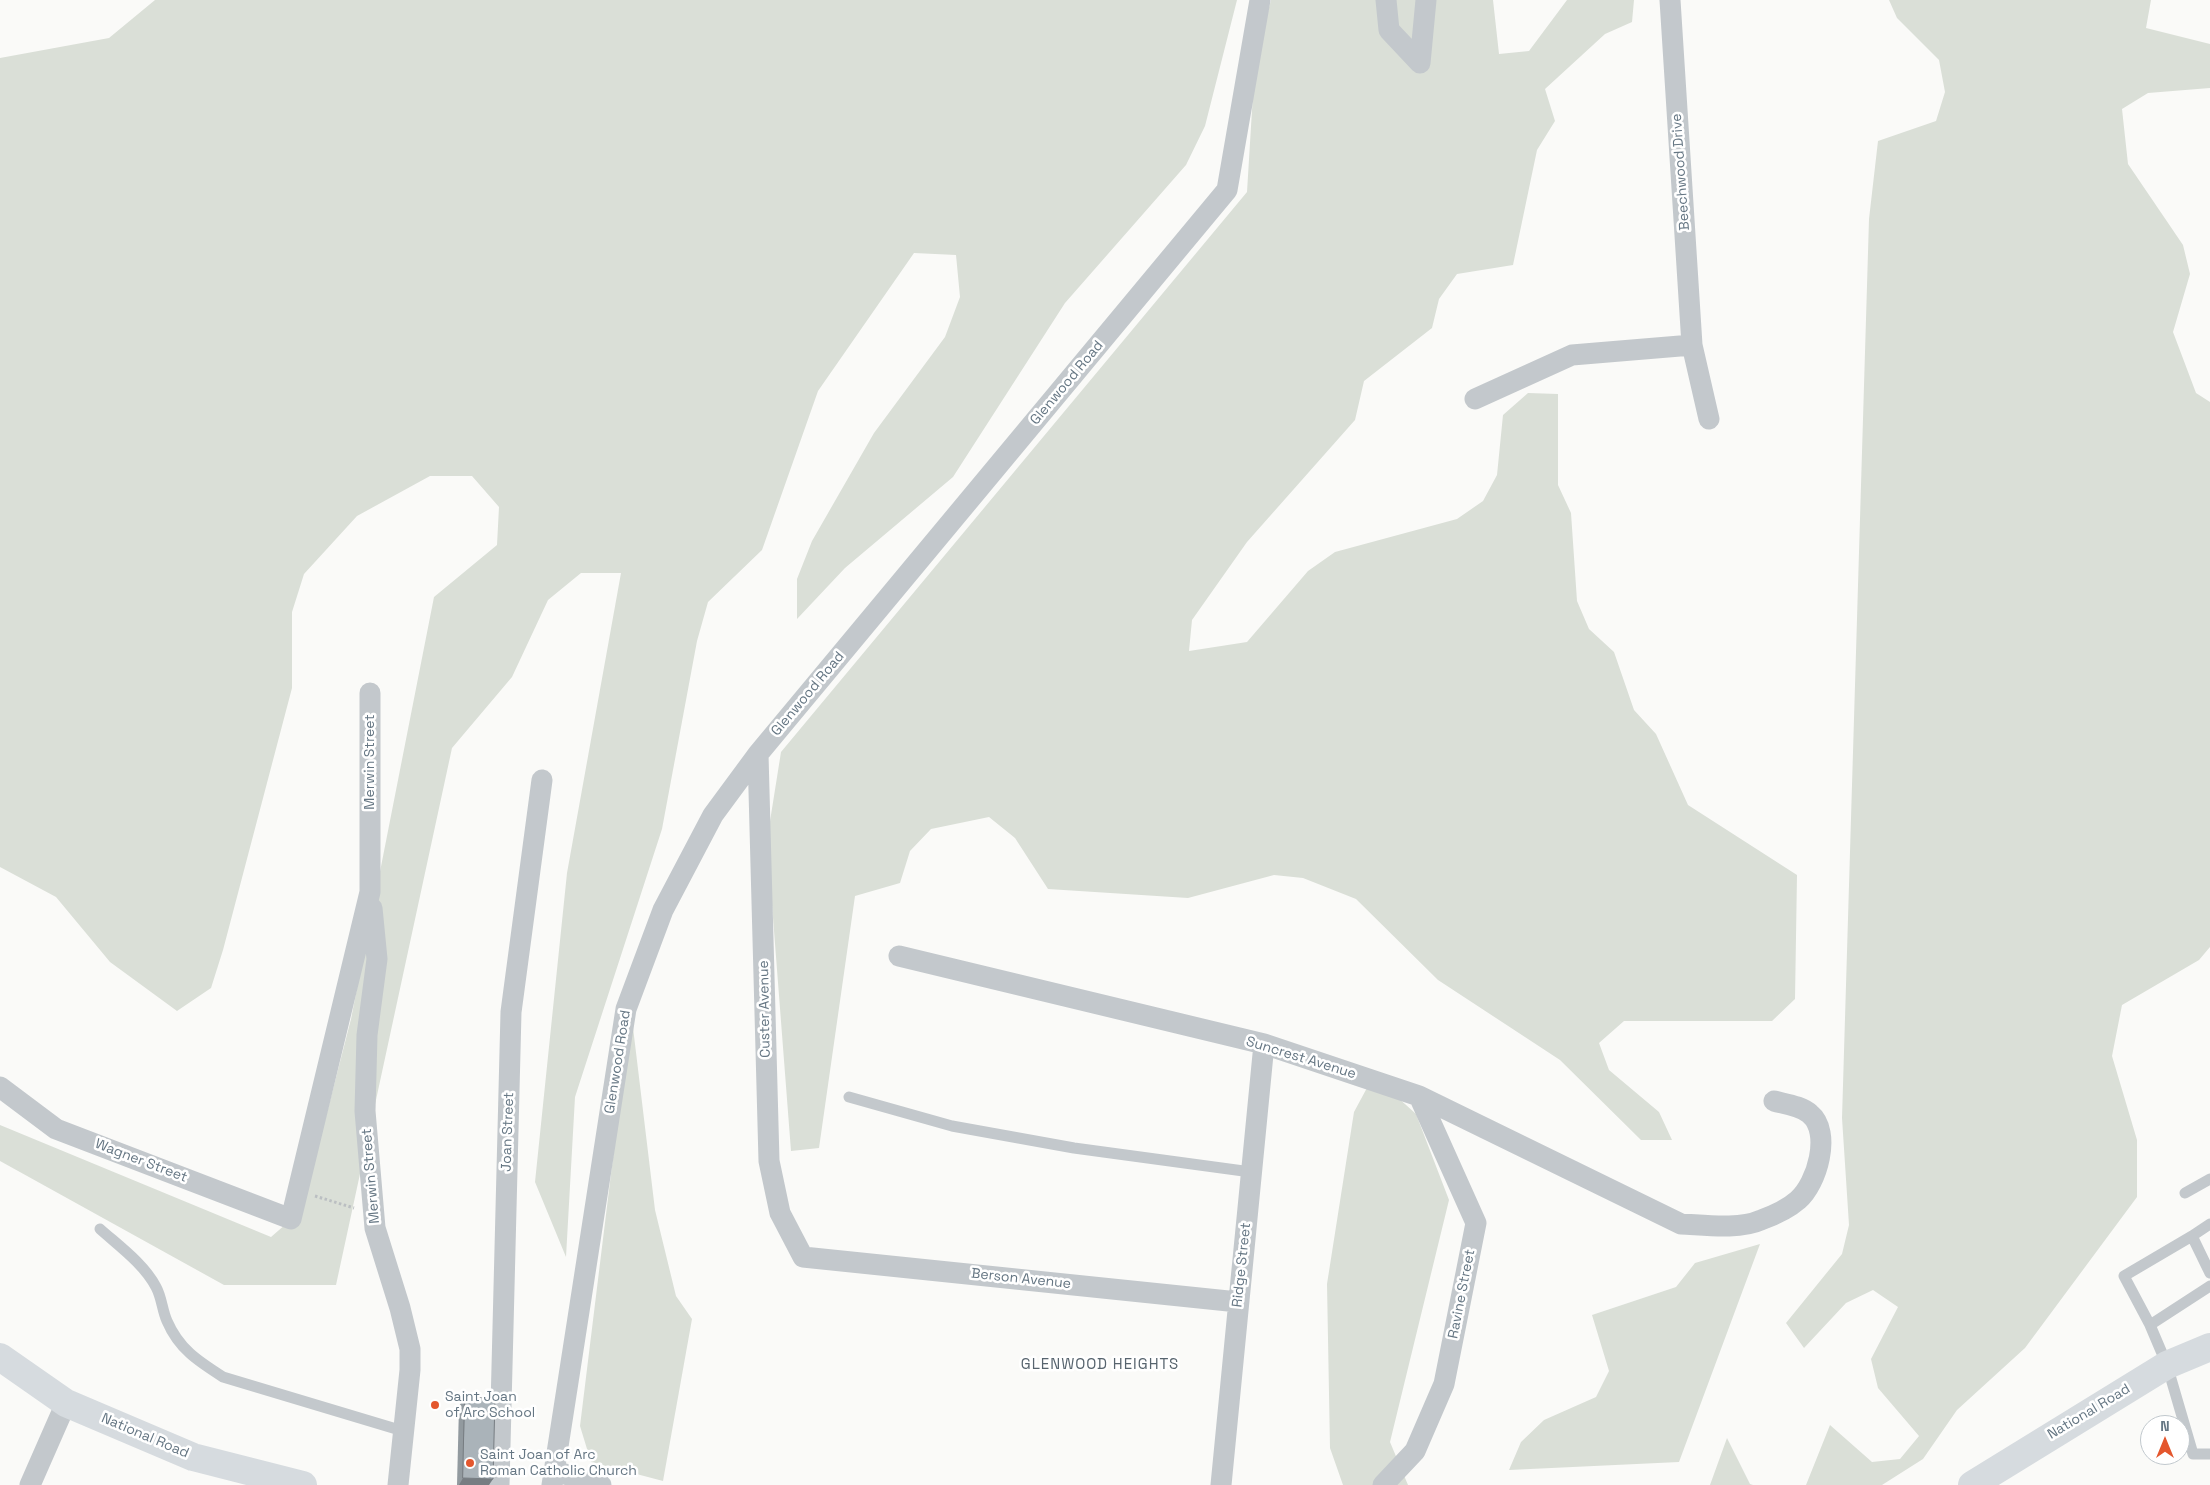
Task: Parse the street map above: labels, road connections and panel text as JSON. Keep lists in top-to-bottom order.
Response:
{
  "streets": {
    "main road": ["National Road"],
    "street": [
      "Beechwood Drive",
      "Glenwood Road",
      "Merwin Street",
      "Custer Avenue",
      "Suncrest Avenue",
      "Joan Street",
      "Wagner Street",
      "Ridge Street",
      "Berson Avenue",
      "Ravine Street"
    ]
  },
  "crossings": [
    ["Glenwood Road", "Custer Avenue"],
    ["Merwin Street", "Wagner Street"],
    ["Custer Avenue", "Berson Avenue"],
    ["Suncrest Avenue", "Ridge Street"],
    ["Suncrest Avenue", "Ravine Street"],
    ["Ridge Street", "Berson Avenue"]
  ],
  "districts": ["GLENWOOD HEIGHTS"],
  "places": ["Saint Joan of Arc School", "Saint Joan of Arc Roman Catholic Church"],
  "north": "top"
}
